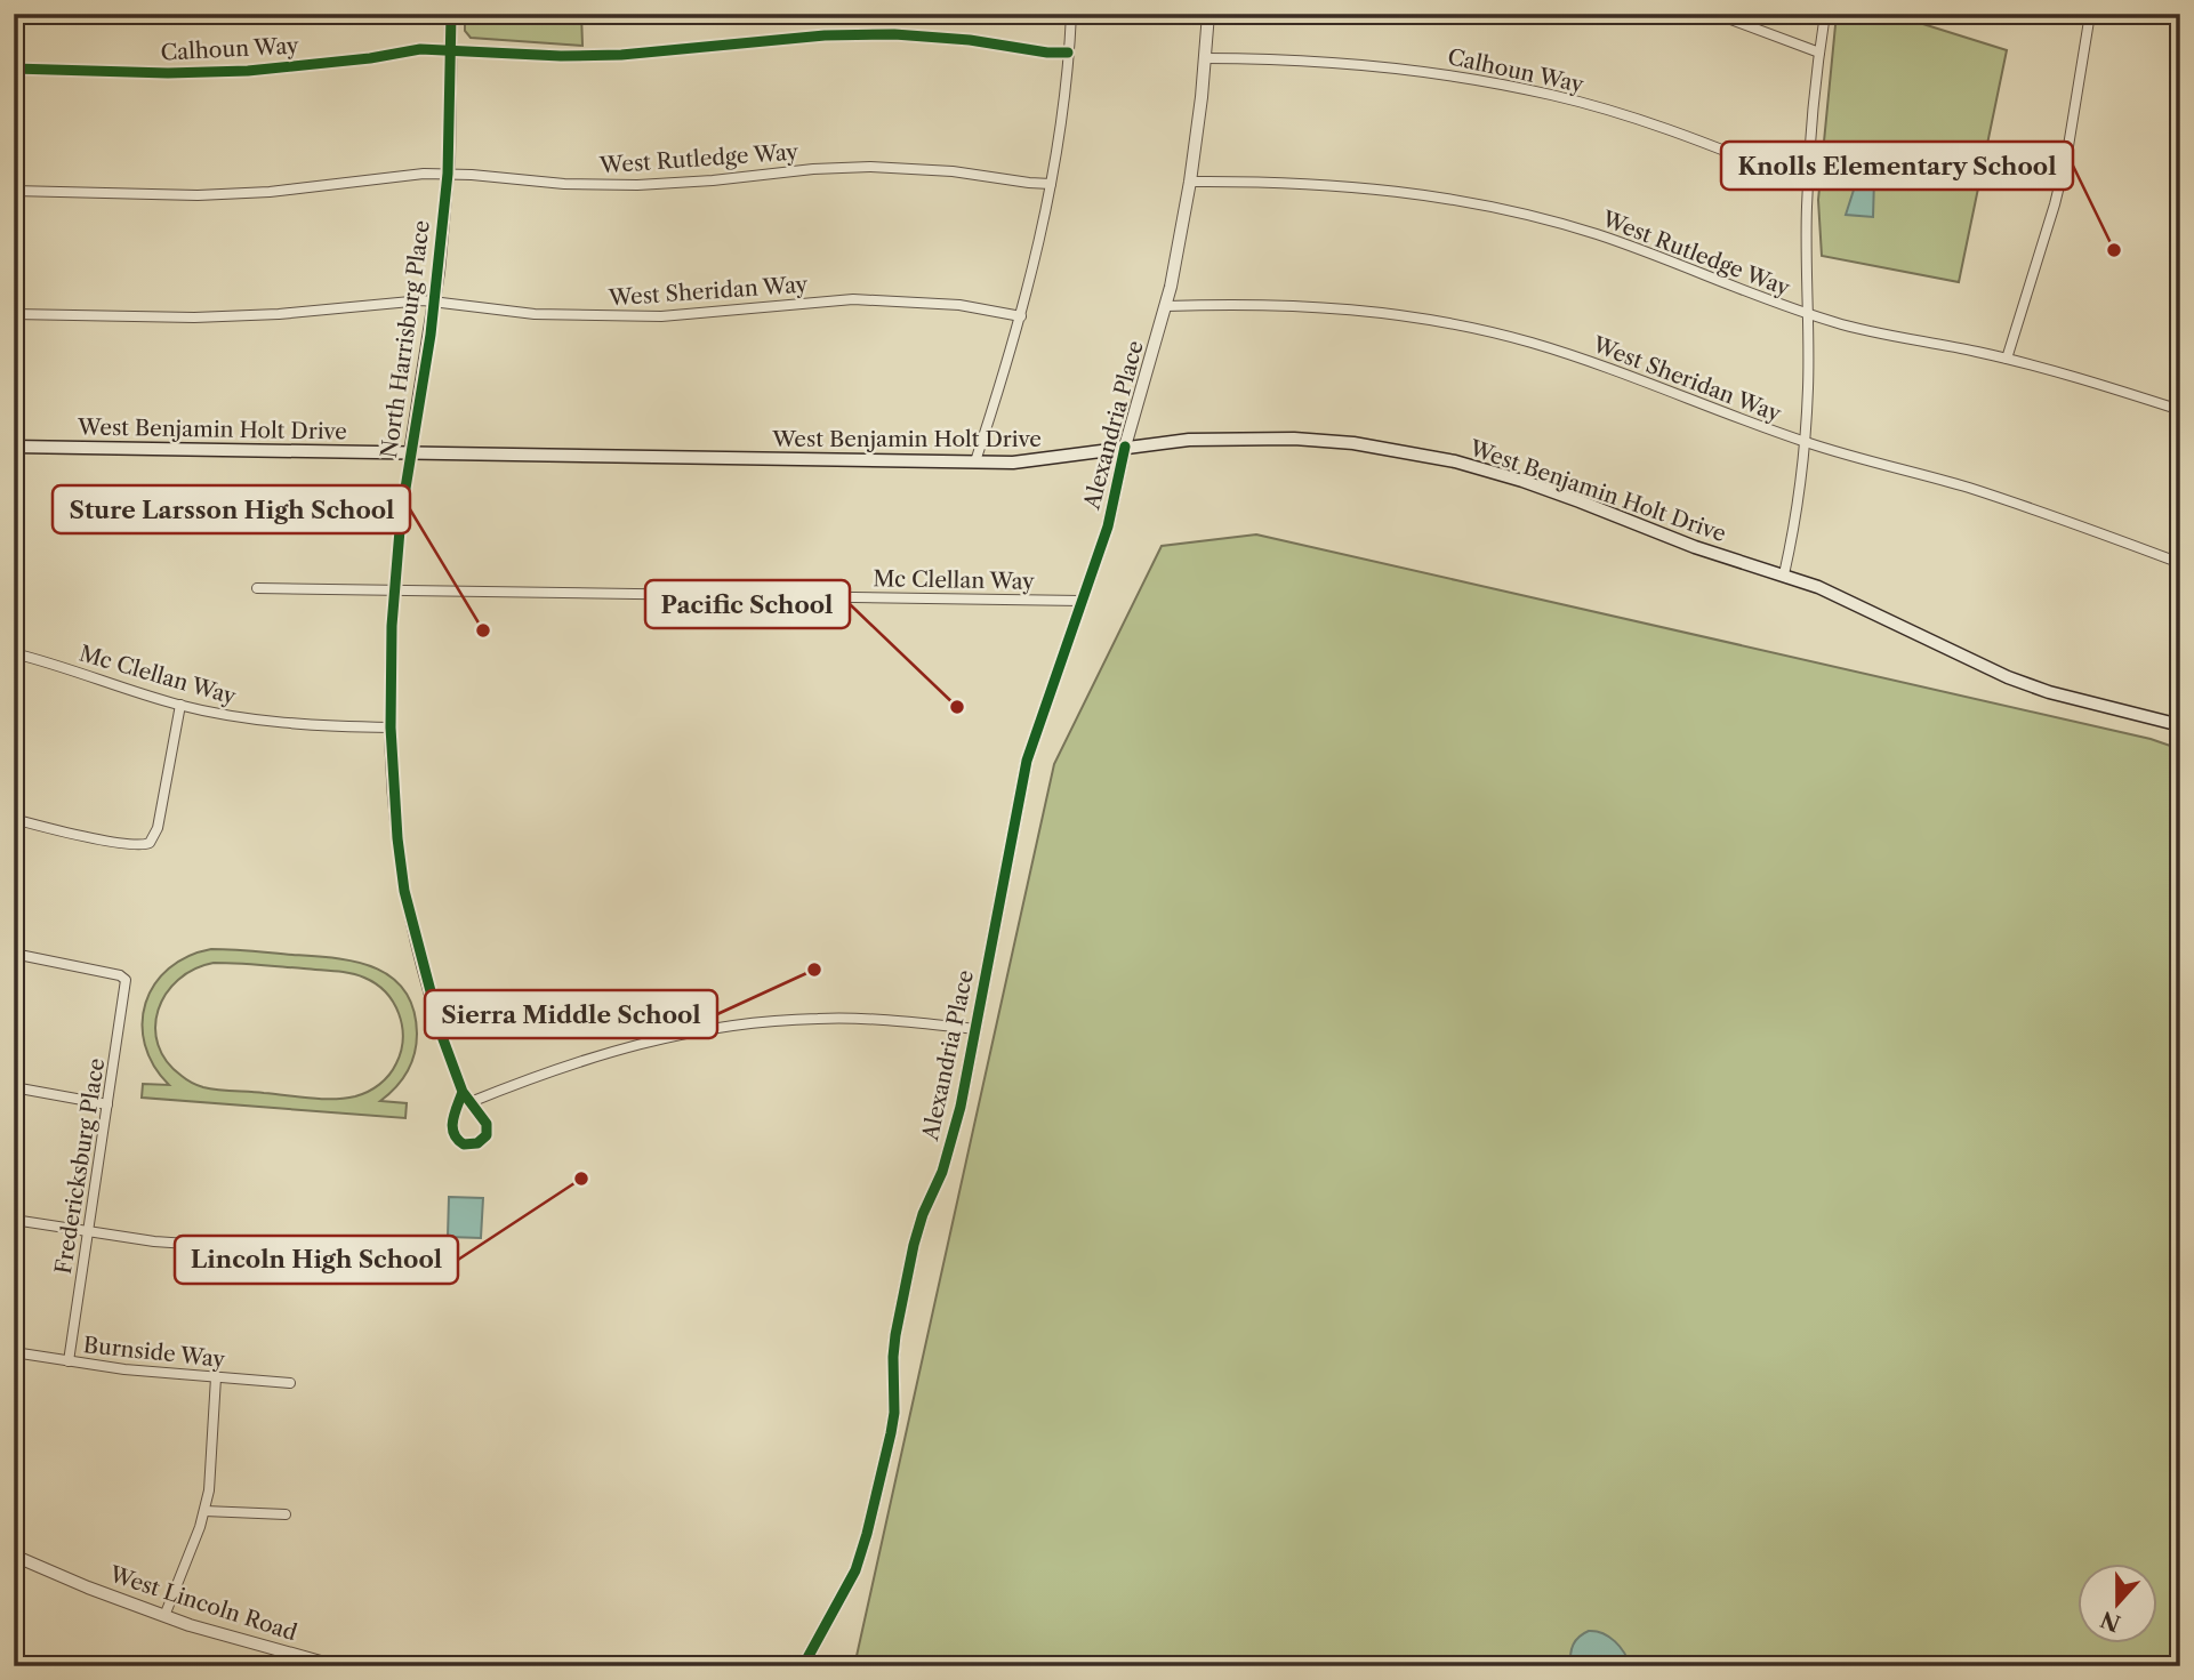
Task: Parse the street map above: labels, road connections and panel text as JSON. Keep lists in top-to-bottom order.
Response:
{
  "streets": {
    "main road": ["West Benjamin Holt Drive"],
    "street": [
      "Calhoun Way",
      "West Rutledge Way",
      "West Sheridan Way",
      "North Harrisburg Place",
      "Alexandria Place",
      "Mc Clellan Way",
      "Fredericksburg Place",
      "Burnside Way",
      "West Lincoln Road"
    ]
  },
  "crossings": [
    ["Calhoun Way", "North Harrisburg Place"],
    ["Calhoun Way", "Alexandria Place"],
    ["West Rutledge Way", "North Harrisburg Place"],
    ["West Rutledge Way", "Alexandria Place"],
    ["West Sheridan Way", "North Harrisburg Place"],
    ["West Sheridan Way", "Alexandria Place"],
    ["North Harrisburg Place", "West Benjamin Holt Drive"],
    ["North Harrisburg Place", "Mc Clellan Way"],
    ["Alexandria Place", "West Benjamin Holt Drive"],
    ["Alexandria Place", "Mc Clellan Way"],
    ["Fredericksburg Place", "Burnside Way"]
  ],
  "places": [
    "Knolls Elementary School",
    "Sture Larsson High School",
    "Pacific School",
    "Sierra Middle School",
    "Lincoln High School"
  ],
  "north": "bottom"
}
